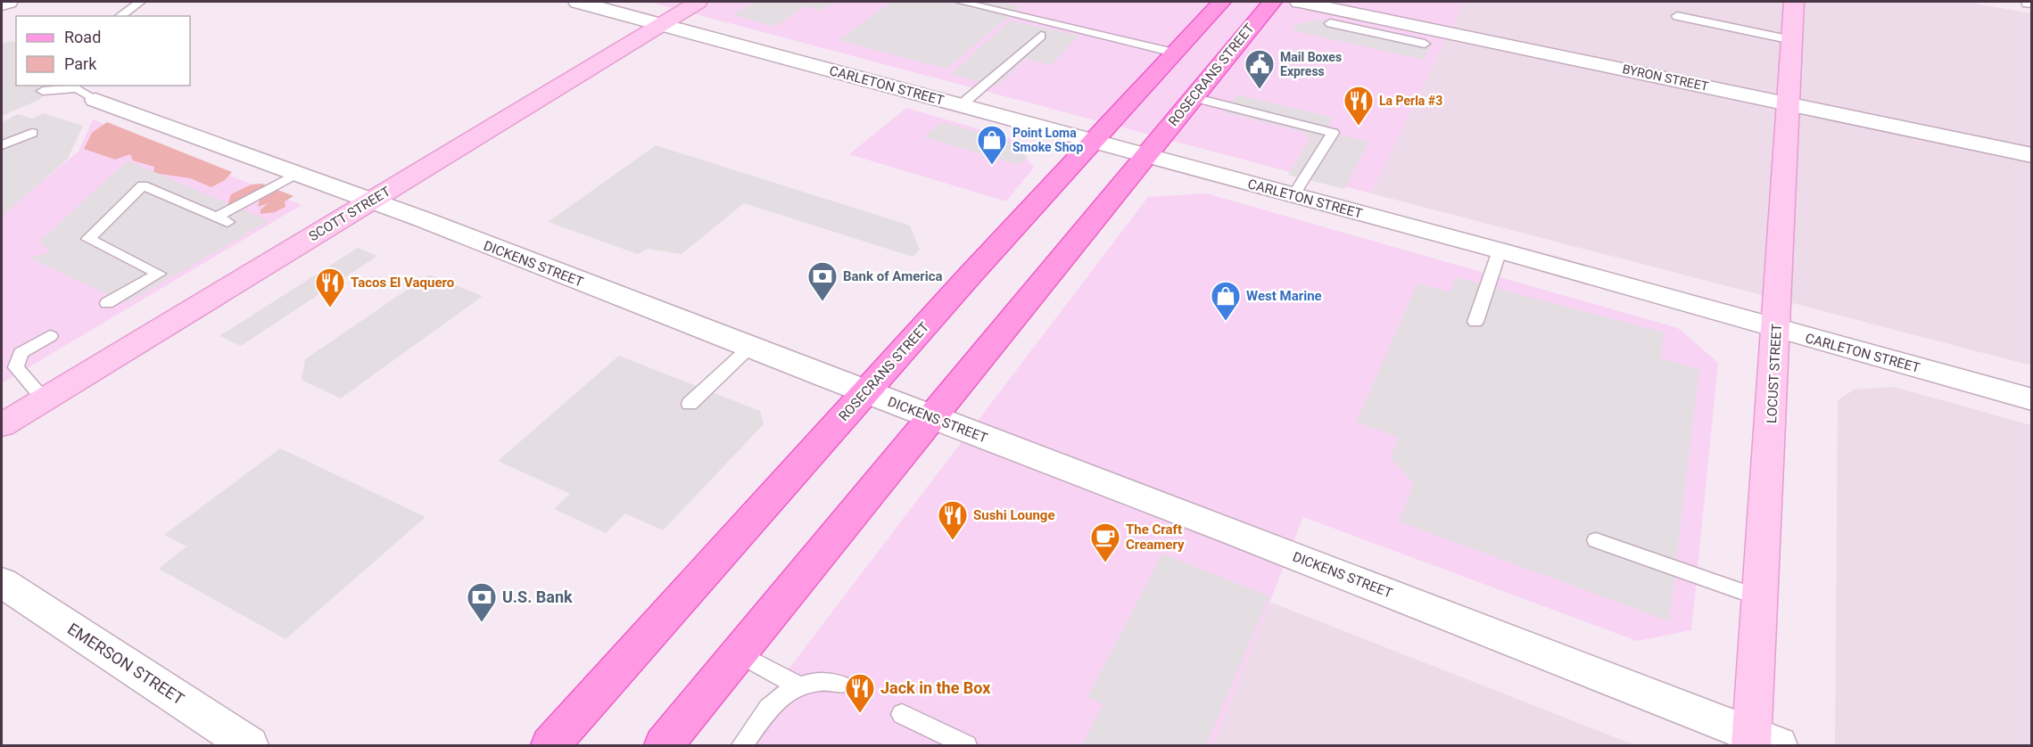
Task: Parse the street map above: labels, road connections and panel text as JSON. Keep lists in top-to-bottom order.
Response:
{
  "streets": {
    "main road": ["ROSECRANS STREET"],
    "street": [
      "BYRON STREET",
      "CARLETON STREET",
      "SCOTT STREET",
      "DICKENS STREET",
      "LOCUST STREET",
      "EMERSON STREET"
    ]
  },
  "crossings": [
    ["ROSECRANS STREET", "CARLETON STREET"],
    ["ROSECRANS STREET", "DICKENS STREET"],
    ["BYRON STREET", "LOCUST STREET"],
    ["CARLETON STREET", "SCOTT STREET"],
    ["CARLETON STREET", "LOCUST STREET"],
    ["SCOTT STREET", "DICKENS STREET"],
    ["DICKENS STREET", "LOCUST STREET"]
  ],
  "places": {
    "public building": ["Mail Boxes Express"],
    "restaurant": [
      "La Perla #3",
      "Tacos El Vaquero",
      "Sushi Lounge",
      "Jack in the Box"
    ],
    "shop": ["Point Loma Smoke Shop", "West Marine"],
    "bank": ["Bank of America", "U.S. Bank"],
    "cafe": ["The Craft Creamery"]
  },
  "legend": ["Road", "Park"]
}
